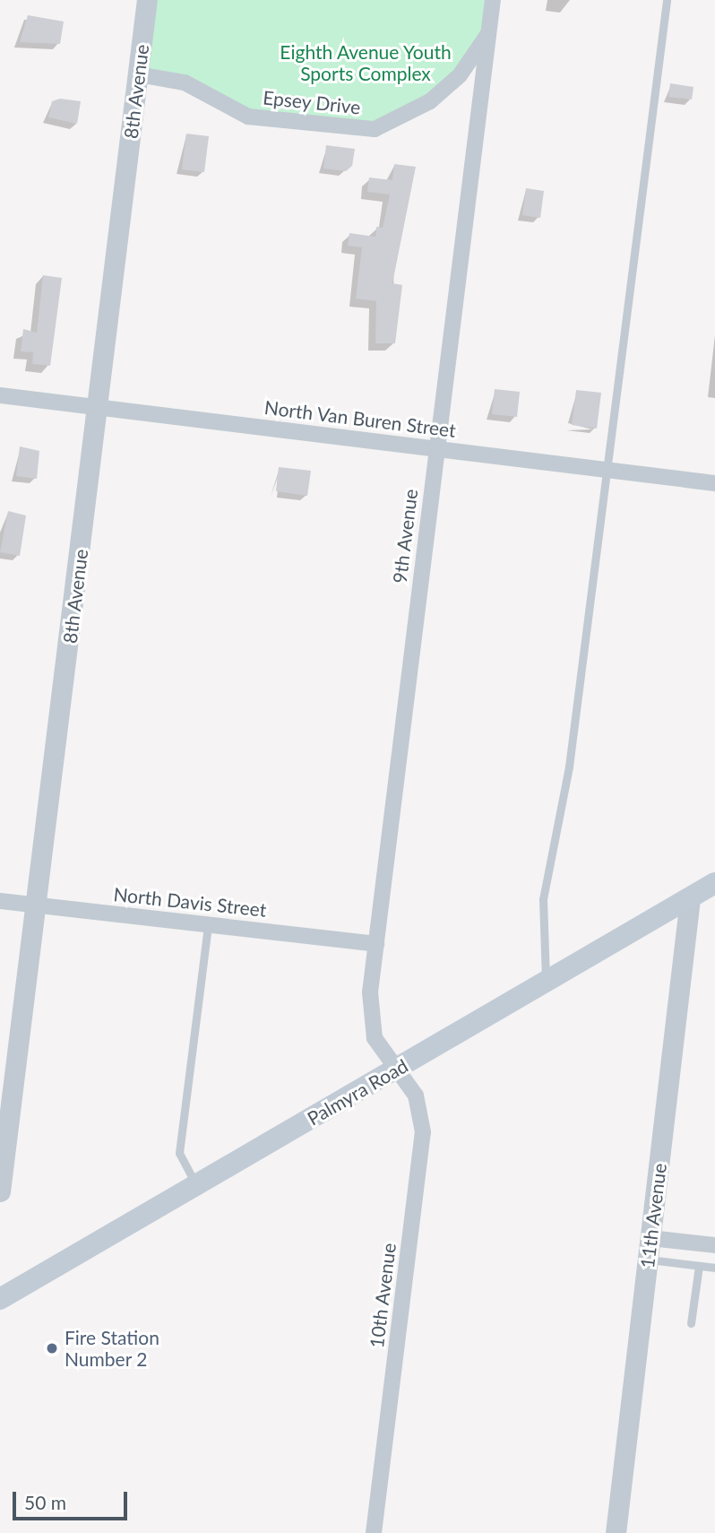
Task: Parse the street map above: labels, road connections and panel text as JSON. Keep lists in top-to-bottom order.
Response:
{
  "streets": {
    "main road": ["Palmyra Road"],
    "street": [
      "8th Avenue",
      "Epsey Drive",
      "North Van Buren Street",
      "9th Avenue",
      "North Davis Street",
      "11th Avenue",
      "10th Avenue"
    ]
  },
  "crossings": [
    ["8th Avenue", "Epsey Drive"],
    ["8th Avenue", "North Van Buren Street"],
    ["8th Avenue", "North Davis Street"],
    ["Epsey Drive", "9th Avenue"],
    ["North Van Buren Street", "9th Avenue"],
    ["9th Avenue", "North Davis Street"],
    ["9th Avenue", "Palmyra Road"],
    ["9th Avenue", "10th Avenue"],
    ["Palmyra Road", "11th Avenue"],
    ["Palmyra Road", "10th Avenue"]
  ],
  "parks": ["Eighth Avenue Youth Sports Complex"],
  "places": ["Fire Station Number 2"],
  "scale_bar": "50 m"
}
